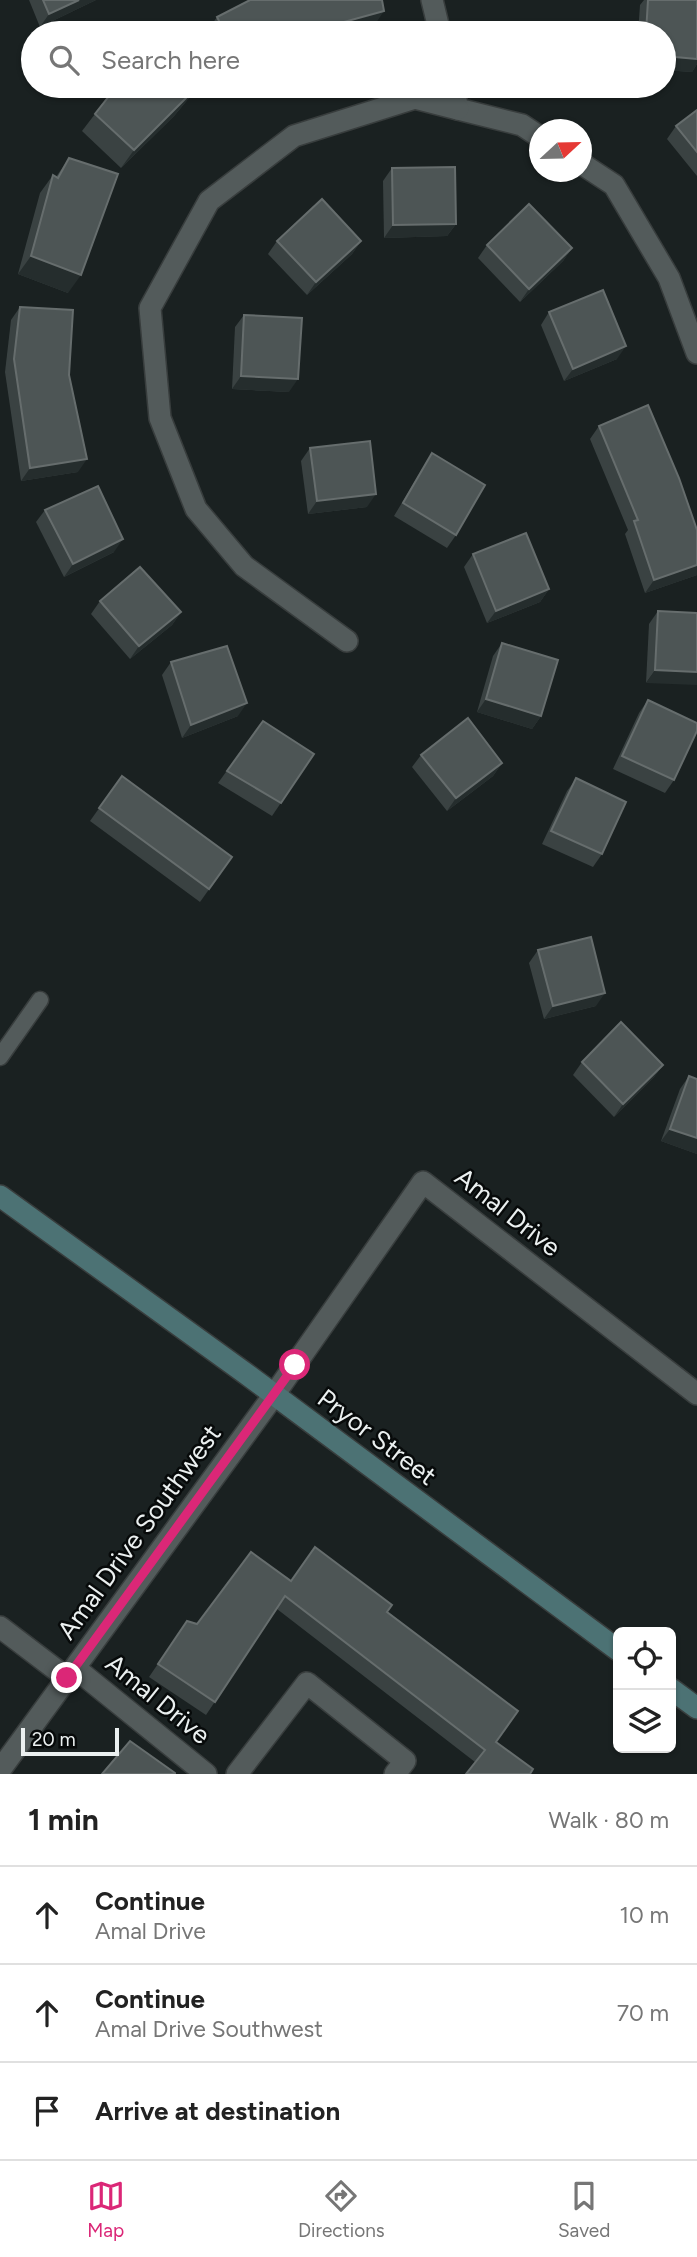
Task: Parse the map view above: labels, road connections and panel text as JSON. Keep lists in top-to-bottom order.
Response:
{
  "streets": {
    "main road": ["Pryor Street"],
    "street": ["Amal Drive", "Amal Drive Southwest"]
  },
  "crossings": [
    ["Amal Drive", "Pryor Street"],
    ["Amal Drive", "Amal Drive Southwest"],
    ["Pryor Street", "Amal Drive Southwest"]
  ],
  "scale_bar": "20 m",
  "north": "right",
  "page": {
    "search": "Search here",
    "scale": "20 m",
    "heading": ["1 min", "Walk · 80 m"],
    "list": [
      ["Continue", "Amal Drive", "10 m"],
      ["Continue", "Amal Drive Southwest", "70 m"],
      "Arrive at destination"
    ],
    "nav": ["Map", "Directions", "Saved"]
  }
}
